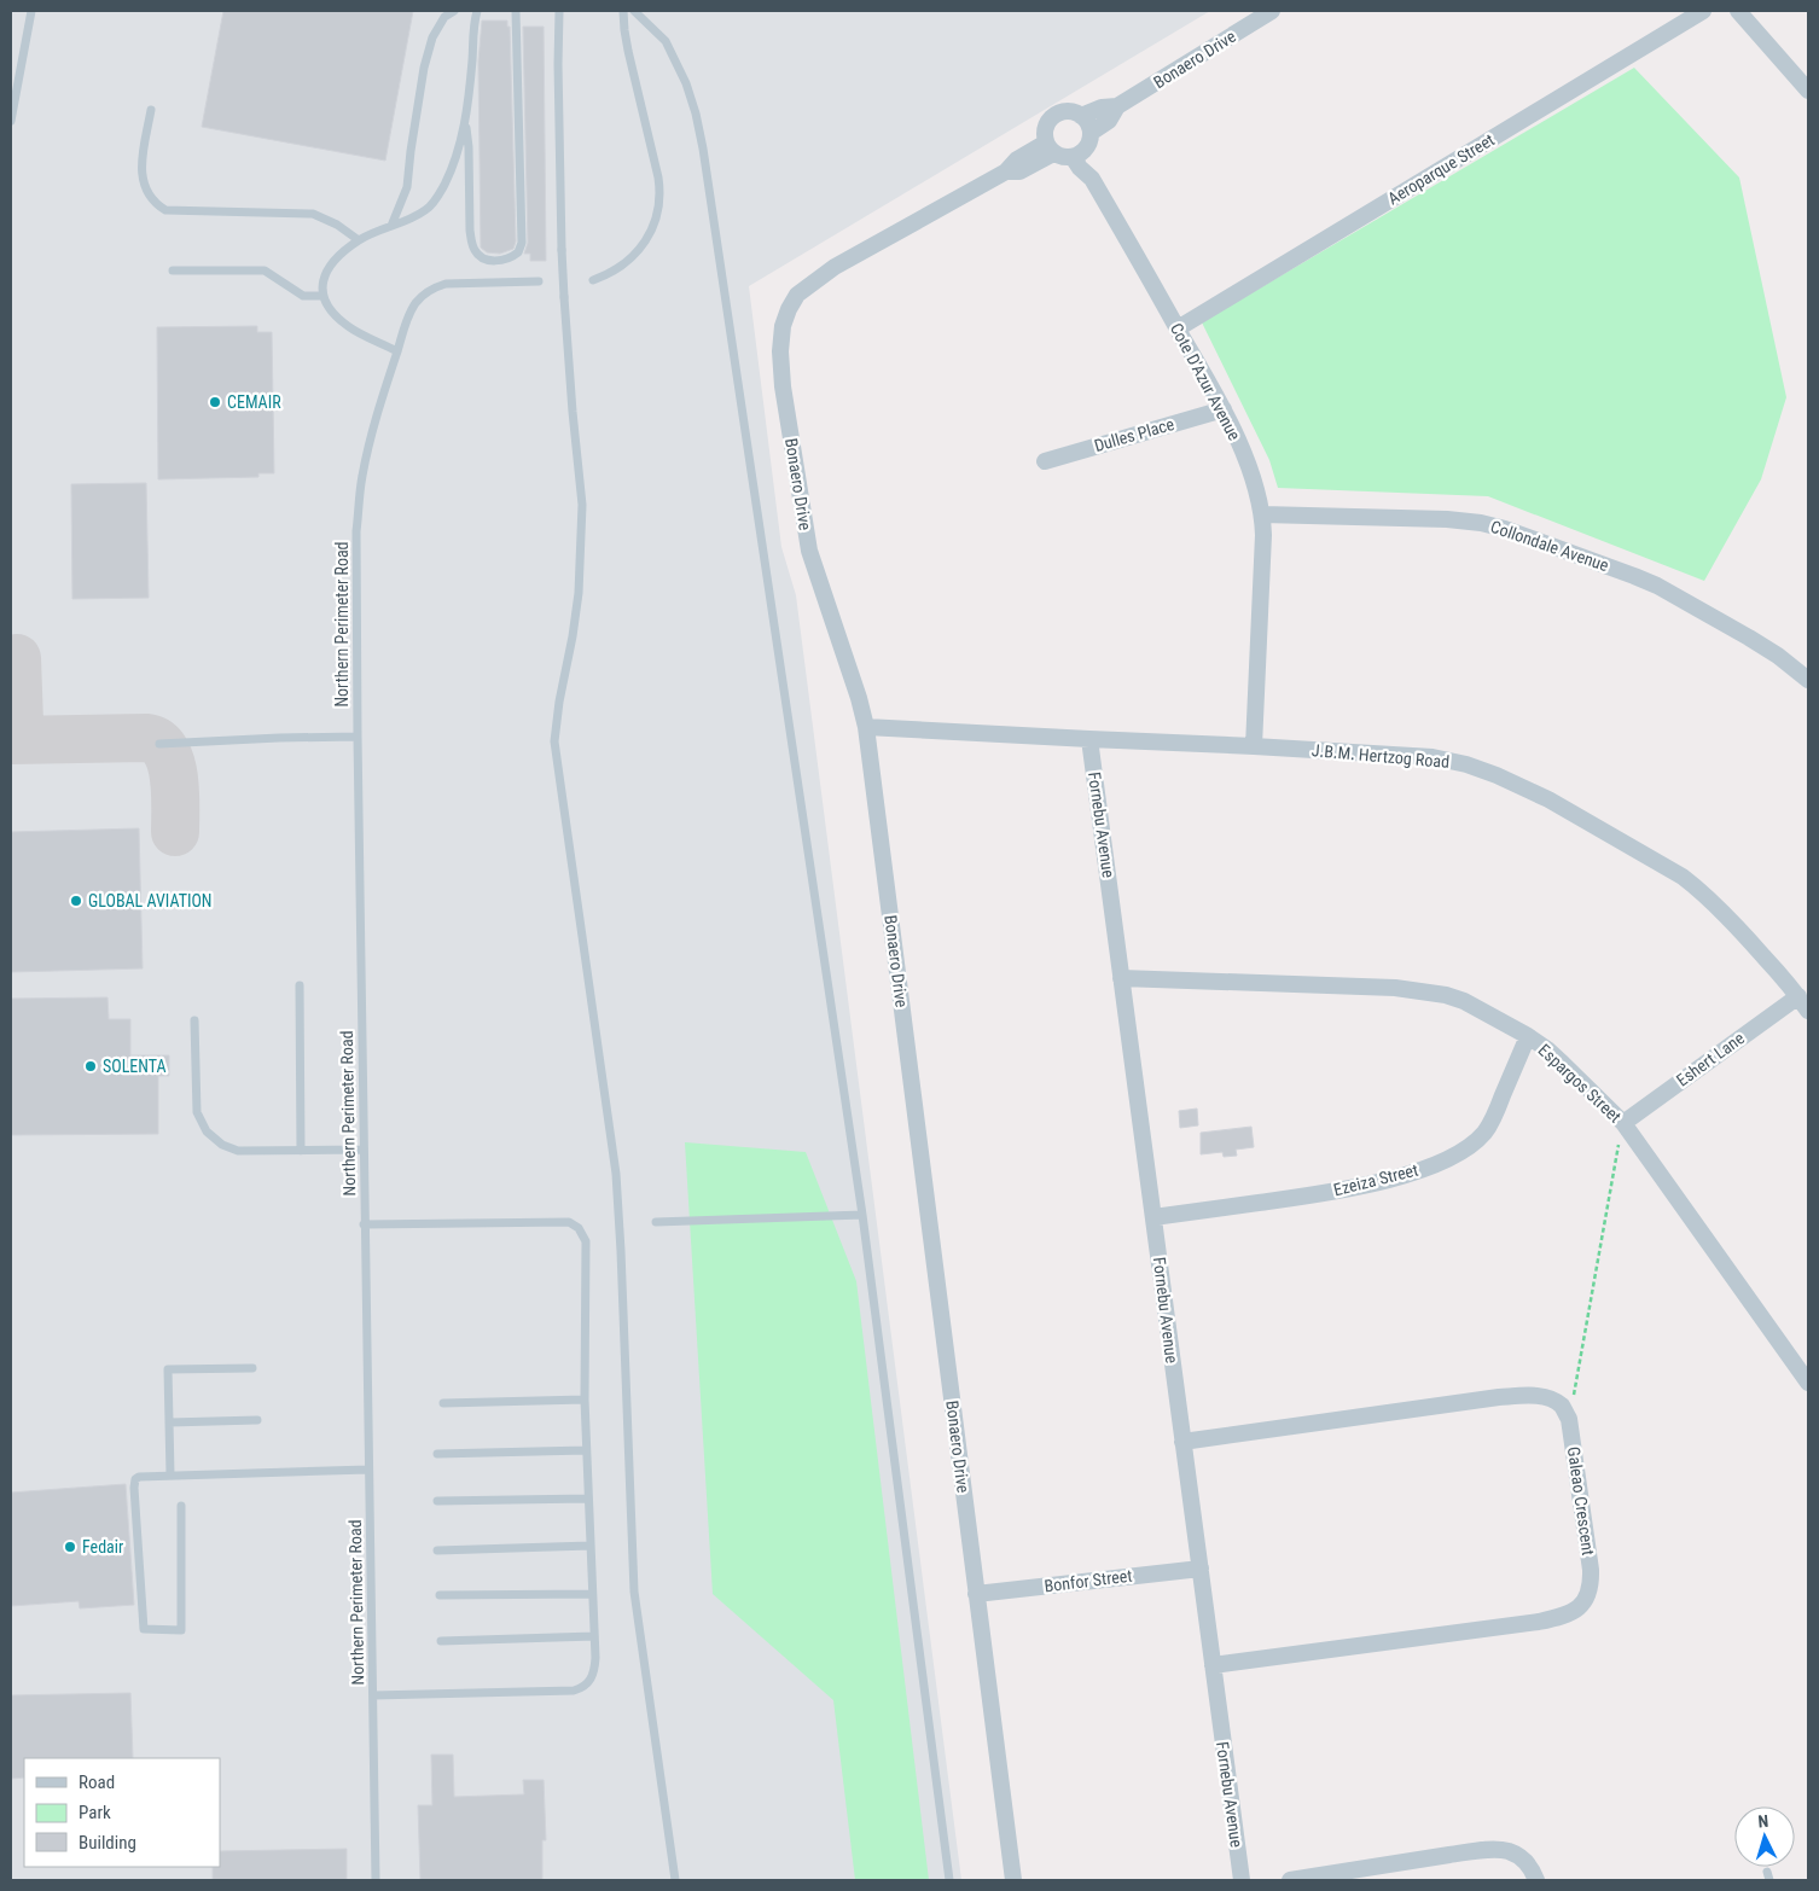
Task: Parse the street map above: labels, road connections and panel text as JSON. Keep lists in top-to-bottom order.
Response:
{
  "streets": {
    "street": [
      "Bonaero Drive",
      "Aeroparque Street",
      "Cote D'Azur Avenue",
      "Dulles Place",
      "Collondale Avenue",
      "J.B.M. Hertzog Road",
      "Fornebu Avenue",
      "Eshert Lane",
      "Espargos Street",
      "Ezeiza Street",
      "Galeao Crescent",
      "Bonfor Street"
    ],
    "lane": ["Northern Perimeter Road"]
  },
  "crossings": [
    ["Bonaero Drive", "Cote D'Azur Avenue"],
    ["Bonaero Drive", "J.B.M. Hertzog Road"],
    ["Bonaero Drive", "Bonfor Street"],
    ["Aeroparque Street", "Cote D'Azur Avenue"],
    ["Cote D'Azur Avenue", "Dulles Place"],
    ["Cote D'Azur Avenue", "Collondale Avenue"],
    ["Cote D'Azur Avenue", "J.B.M. Hertzog Road"],
    ["J.B.M. Hertzog Road", "Fornebu Avenue"],
    ["J.B.M. Hertzog Road", "Eshert Lane"],
    ["Fornebu Avenue", "Espargos Street"],
    ["Fornebu Avenue", "Ezeiza Street"],
    ["Fornebu Avenue", "Galeao Crescent"],
    ["Fornebu Avenue", "Bonfor Street"],
    ["Eshert Lane", "Espargos Street"],
    ["Espargos Street", "Ezeiza Street"]
  ],
  "places": [
    "CEMAIR",
    "GLOBAL AVIATION",
    "SOLENTA",
    "Fedair"
  ],
  "legend": ["Road", "Park", "Building"],
  "north": "top"
}
